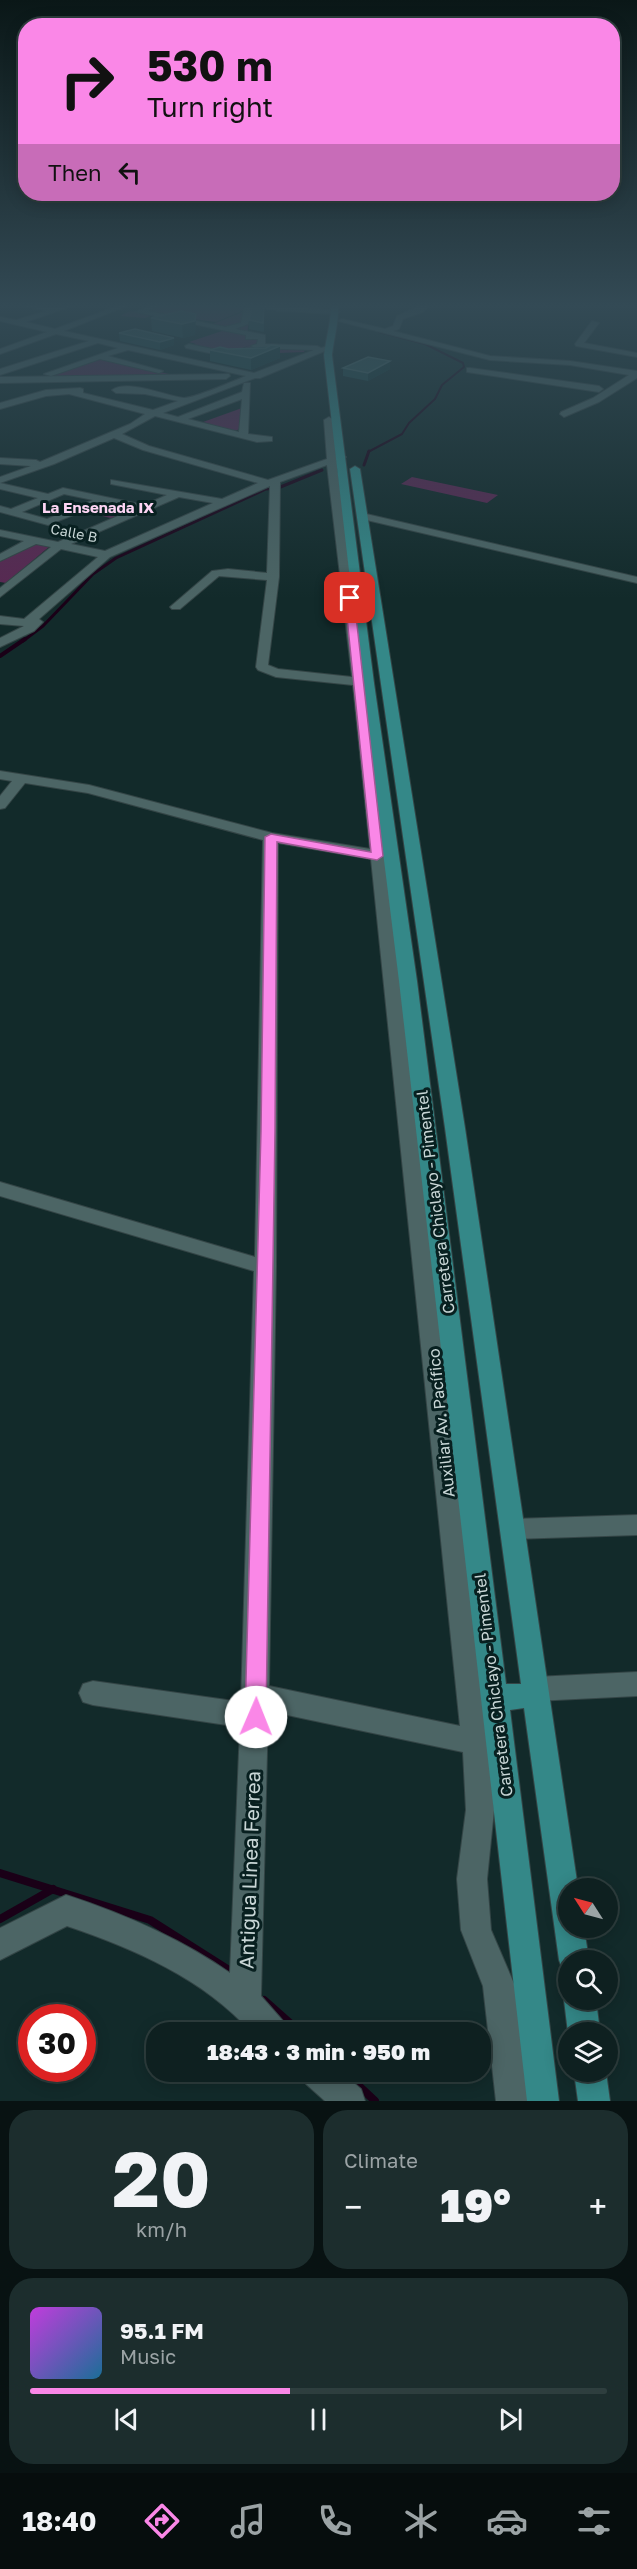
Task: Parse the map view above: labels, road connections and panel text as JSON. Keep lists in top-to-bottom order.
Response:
{
  "streets": {
    "main road": ["Carretera Chiclayo - Pimentel"],
    "street": ["Calle B", "Auxiliar Av. Pacífico", "Antigua Linea Ferrea"]
  },
  "crossings": [
    ["Carretera Chiclayo - Pimentel", "Auxiliar Av. Pacífico"]
  ],
  "districts": ["La Ensenada IX"],
  "north": "top left",
  "page": {
    "turn": ["530 m", "Turn right"],
    "then": "Then",
    "limit": "30",
    "trip": "18:43 · 3 min · 950 m",
    "tile": [
      ["20", "km/h"],
      "Climate"
    ],
    "heat": ["−", "19°", "+"],
    "song": ["95.1 FM", "Music"],
    "tabs": "18:40"
  }
}
